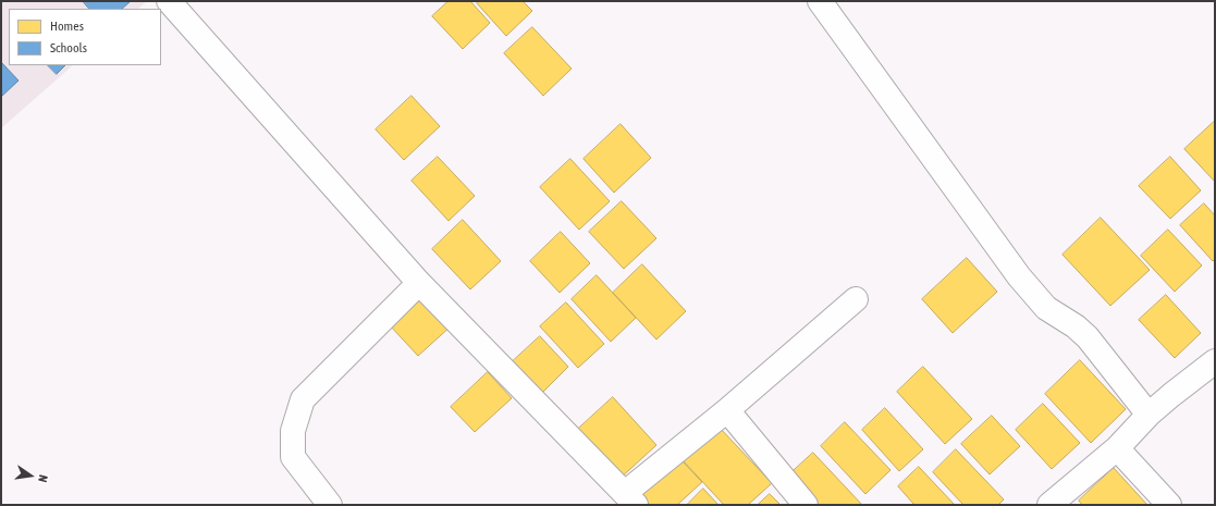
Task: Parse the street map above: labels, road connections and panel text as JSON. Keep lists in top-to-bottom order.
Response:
{
  "legend": ["Homes", "Schools"],
  "north": "right"
}
